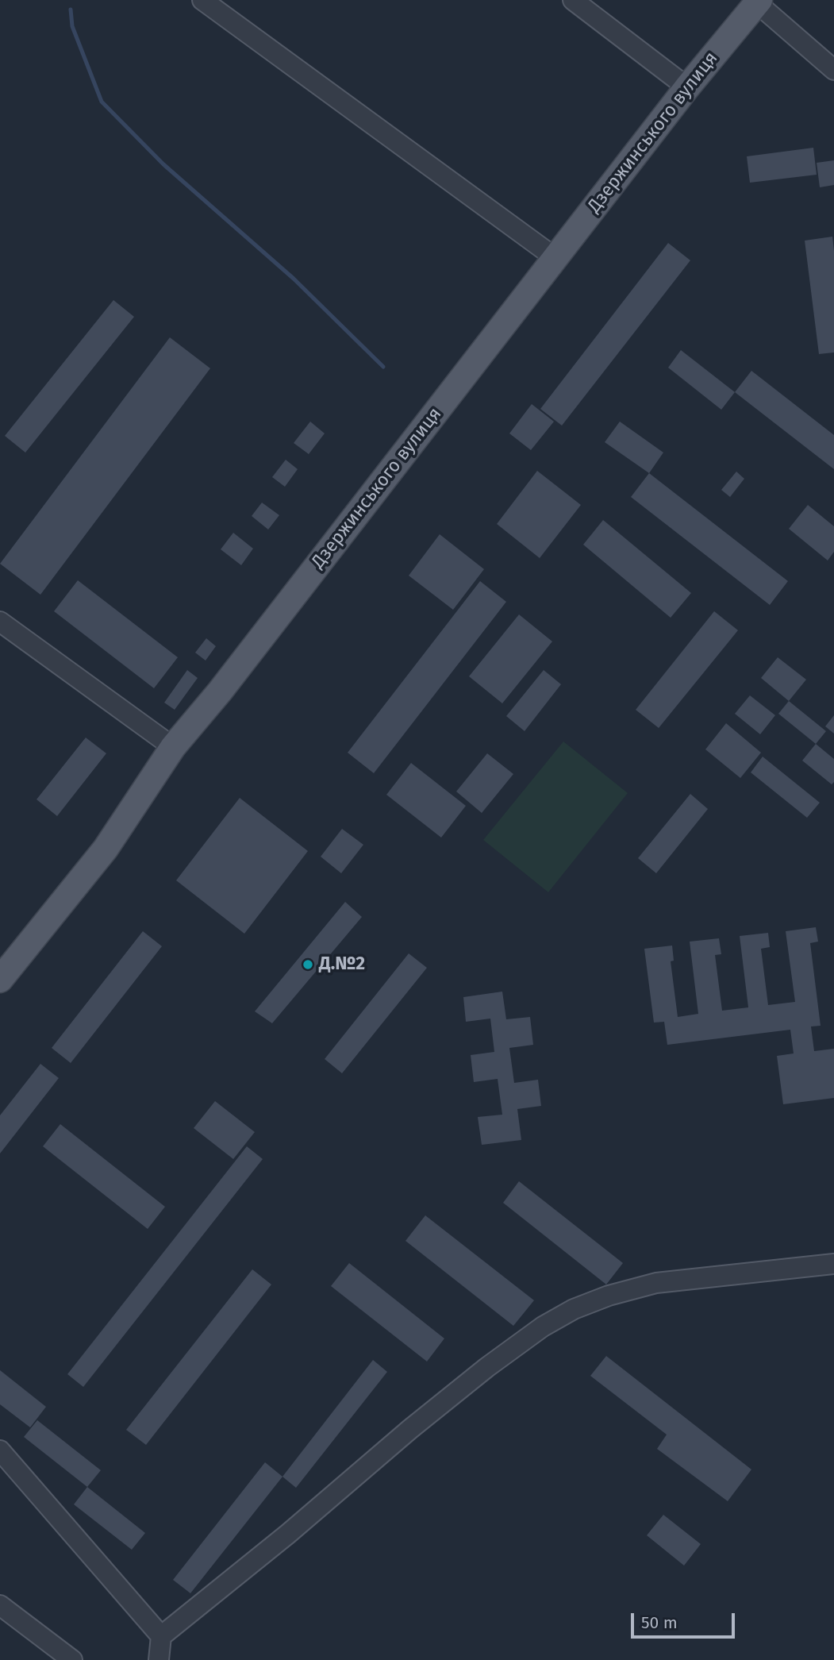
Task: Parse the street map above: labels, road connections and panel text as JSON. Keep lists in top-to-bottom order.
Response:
{
  "streets": {
    "main road": ["Дзержинського вулиця"]
  },
  "places": ["Д.№2"],
  "scale_bar": "50 m"
}
